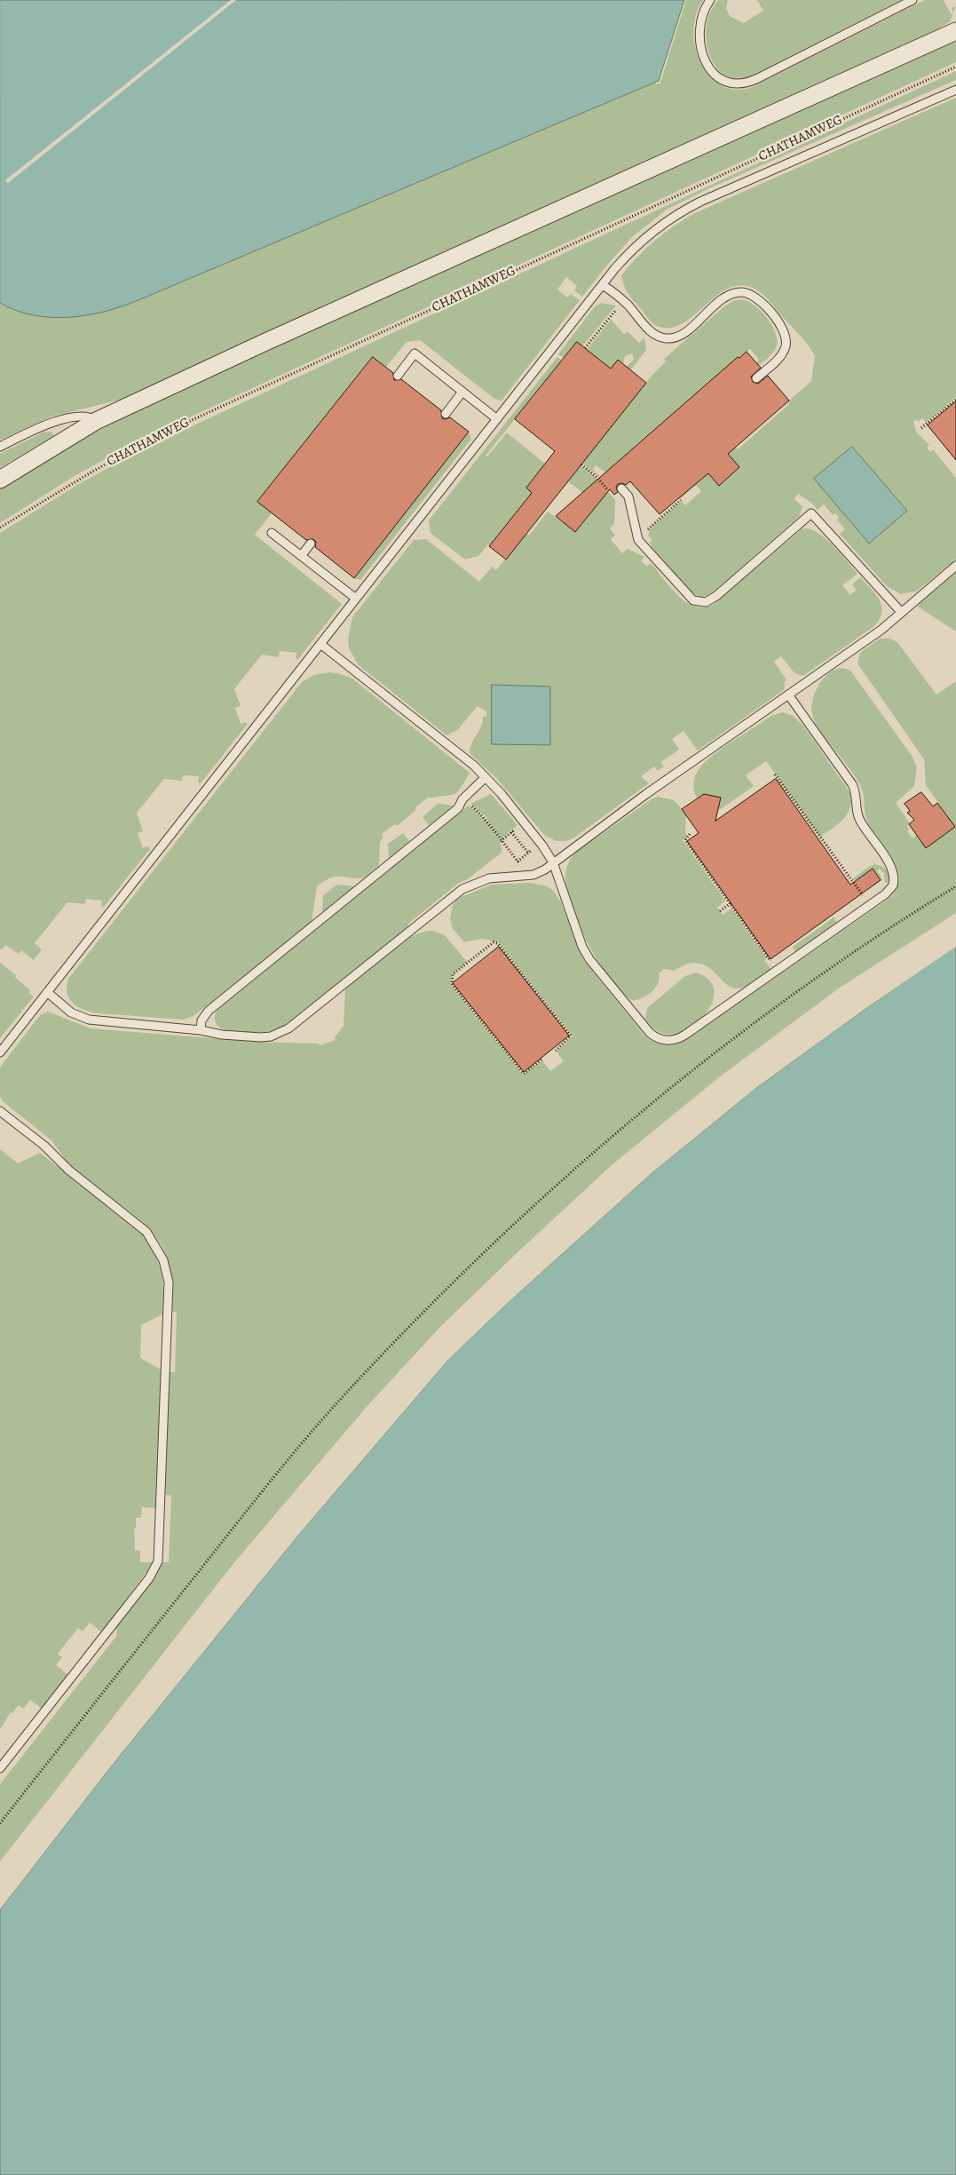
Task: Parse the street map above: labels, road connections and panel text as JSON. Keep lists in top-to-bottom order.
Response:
{
  "streets": {
    "path": ["CHATHAMWEG"]
  }
}
